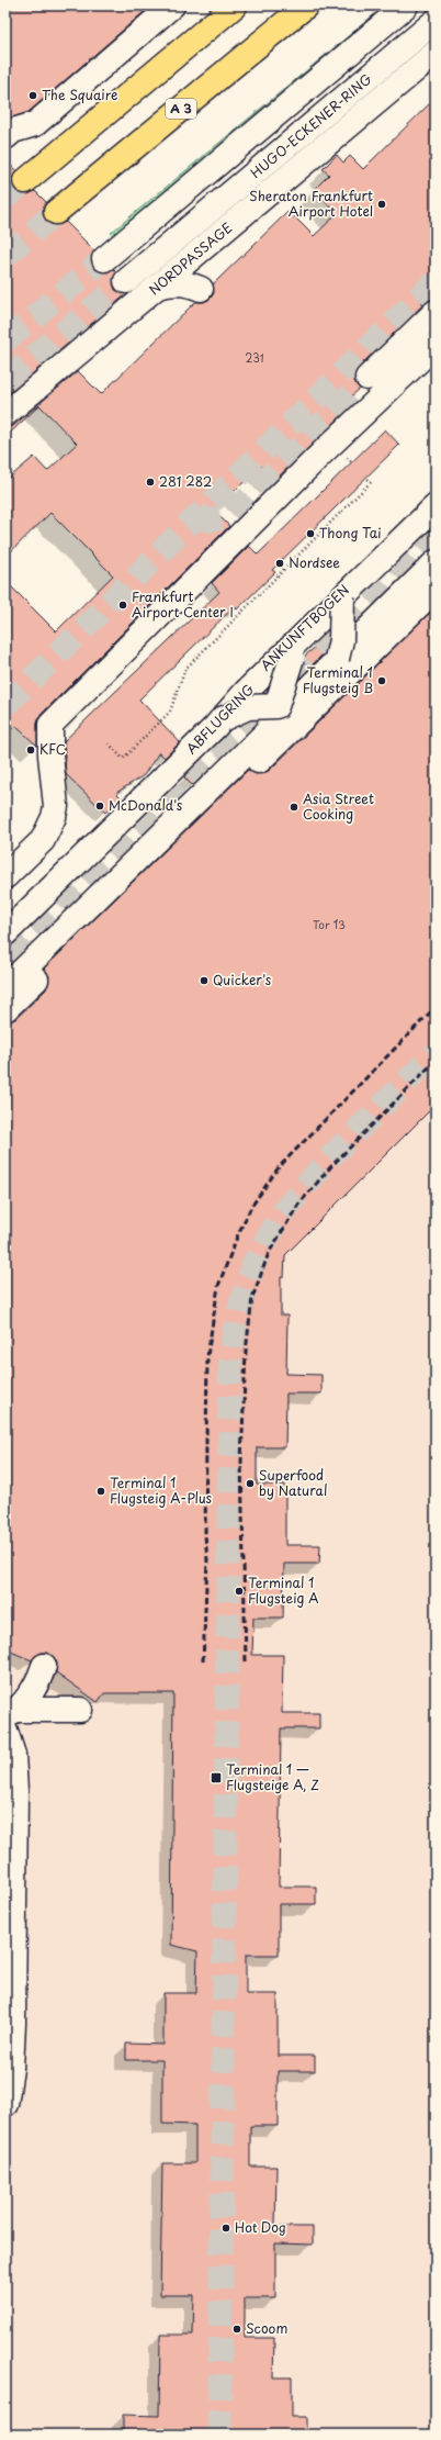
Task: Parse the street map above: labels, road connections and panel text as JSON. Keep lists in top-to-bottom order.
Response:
{
  "streets": {
    "highway": ["A 3"],
    "street": [
      "HUGO-ECKENER-RING",
      "NORDPASSAGE",
      "ANKUNFTBOGEN",
      "ABFLUGRING"
    ]
  },
  "places": {
    "other": [
      "The Squaire",
      "Sheraton Frankfurt Airport Hotel",
      "281 282",
      "Thong Tai",
      "Nordsee",
      "Frankfurt Airport Center I",
      "Terminal 1 Flugsteig B",
      "KFC",
      "McDonald's",
      "Asia Street Cooking",
      "Quicker's",
      "Superfood by Natural",
      "Terminal 1 Flugsteig A-Plus",
      "Terminal 1 Flugsteig A",
      "Hot Dog",
      "Scoom"
    ],
    "transit": ["Terminal 1 — Flugsteige A, Z"]
  },
  "house_numbers": ["231", "Tor 13"]
}
